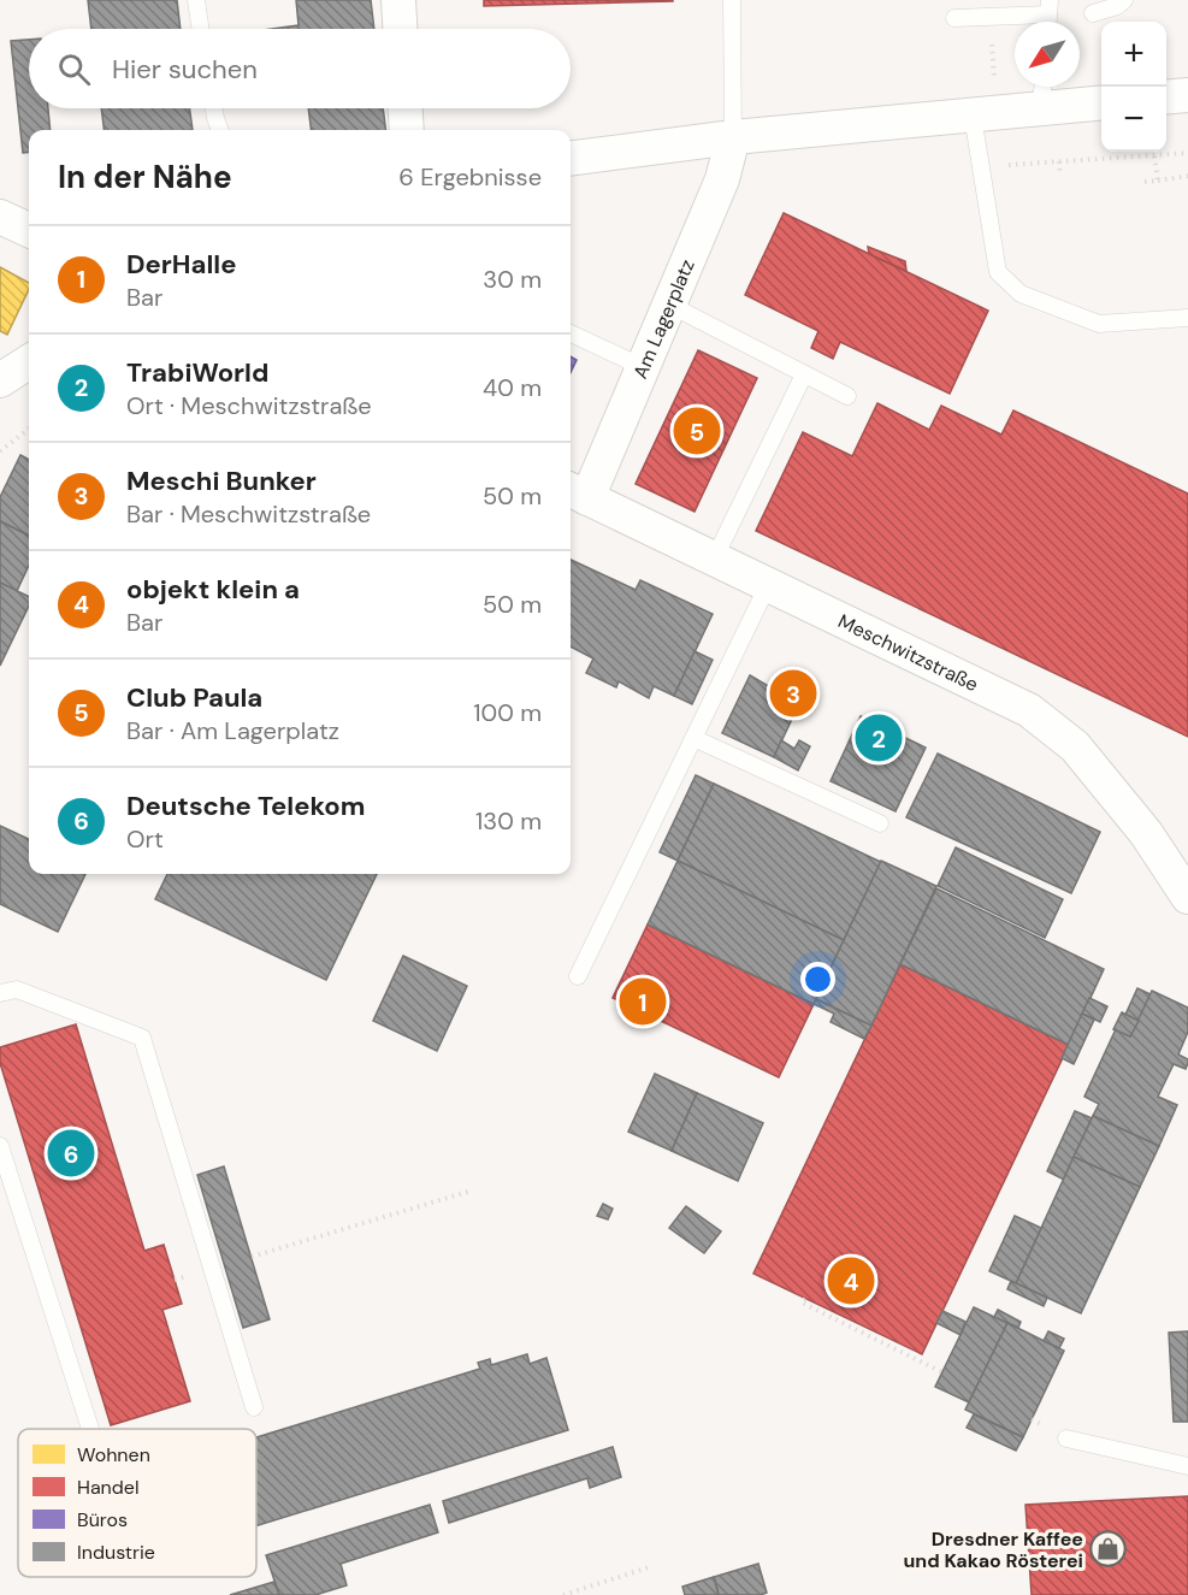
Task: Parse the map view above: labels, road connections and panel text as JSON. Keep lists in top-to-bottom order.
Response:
{
  "streets": {
    "street": ["Am Lagerplatz", "Meschwitzstraße"]
  },
  "crossings": [
    ["Am Lagerplatz", "Meschwitzstraße"]
  ],
  "places": {
    "shop": ["Dresdner Kaffee und Kakao Rösterei"]
  },
  "legend": [
    "Wohnen",
    "Handel",
    "Büros",
    "Industrie"
  ],
  "north": "bottom left",
  "page": {
    "map_buttons": ["+", "−"],
    "search": "Hier suchen",
    "heading": ["In der Nähe", "6 Ergebnisse"],
    "list": [
      {
        "mark": "1",
        "name": "DerHalle",
        "note": "Bar",
        "value": "30 m"
      },
      {
        "mark": "2",
        "name": "TrabiWorld",
        "note": "Ort · Meschwitzstraße",
        "value": "40 m"
      },
      {
        "mark": "3",
        "name": "Meschi Bunker",
        "note": "Bar · Meschwitzstraße",
        "value": "50 m"
      },
      {
        "mark": "4",
        "name": "objekt klein a",
        "note": "Bar",
        "value": "50 m"
      },
      {
        "mark": "5",
        "name": "Club Paula",
        "note": "Bar · Am Lagerplatz",
        "value": "100 m"
      },
      {
        "mark": "6",
        "name": "Deutsche Telekom",
        "note": "Ort",
        "value": "130 m"
      }
    ],
    "pins": [
      "5",
      "3",
      "2",
      "1",
      "6",
      "4"
    ]
  }
}
